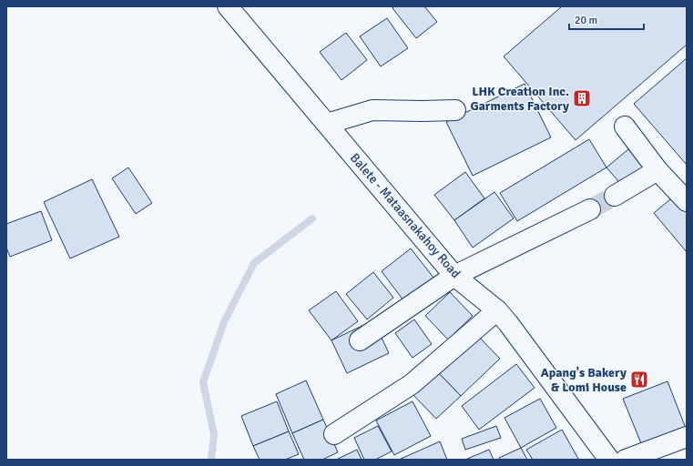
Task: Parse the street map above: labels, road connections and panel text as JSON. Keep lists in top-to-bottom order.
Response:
{
  "streets": {
    "main road": ["Balete - Mataasnakahoy Road"]
  },
  "places": {
    "building": ["LHK Creation Inc. Garments Factory"],
    "restaurant": ["Apang's Bakery & Lomi House"]
  },
  "scale_bar": "20 m"
}
